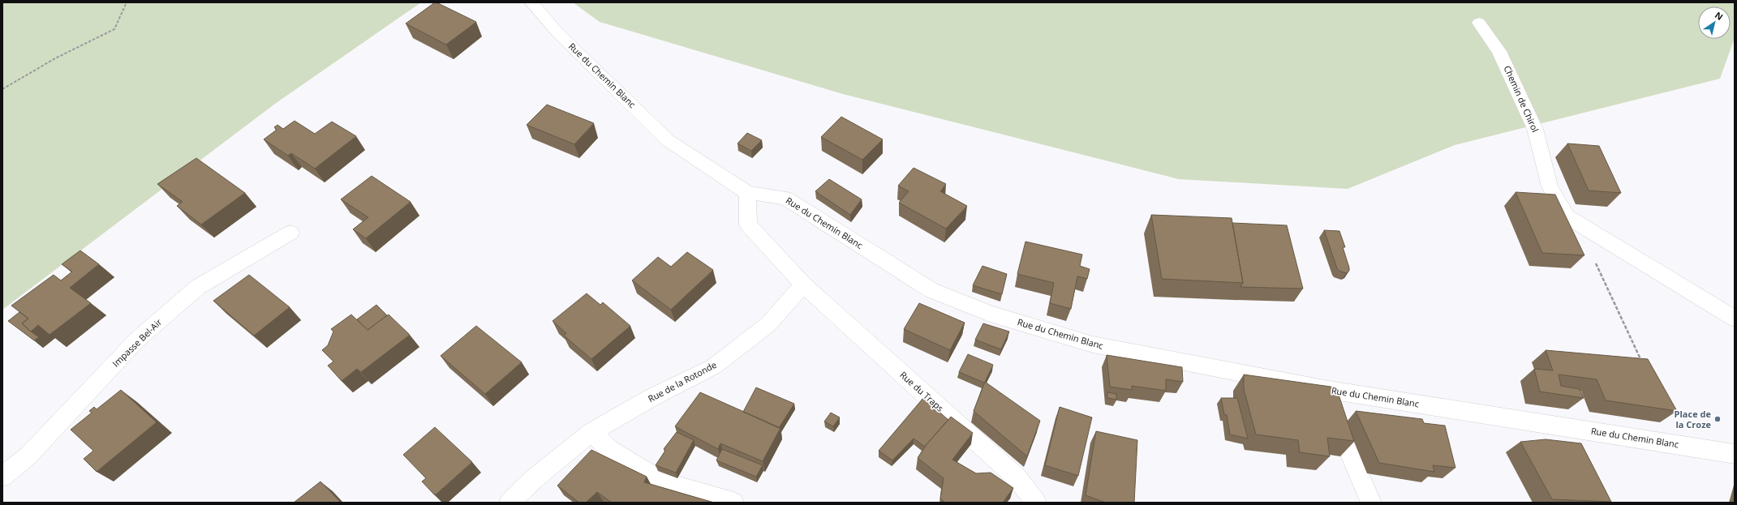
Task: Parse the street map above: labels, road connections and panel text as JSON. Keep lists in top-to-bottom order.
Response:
{
  "streets": {
    "street": [
      "Rue du Chemin Blanc",
      "Chemin de Chirol",
      "Impasse Bel-Air",
      "Rue de la Rotonde",
      "Rue du Traps"
    ]
  },
  "crossings": [
    ["Rue de la Rotonde", "Rue du Traps"]
  ],
  "places": ["Place de la Croze"],
  "north": "top right"
}
